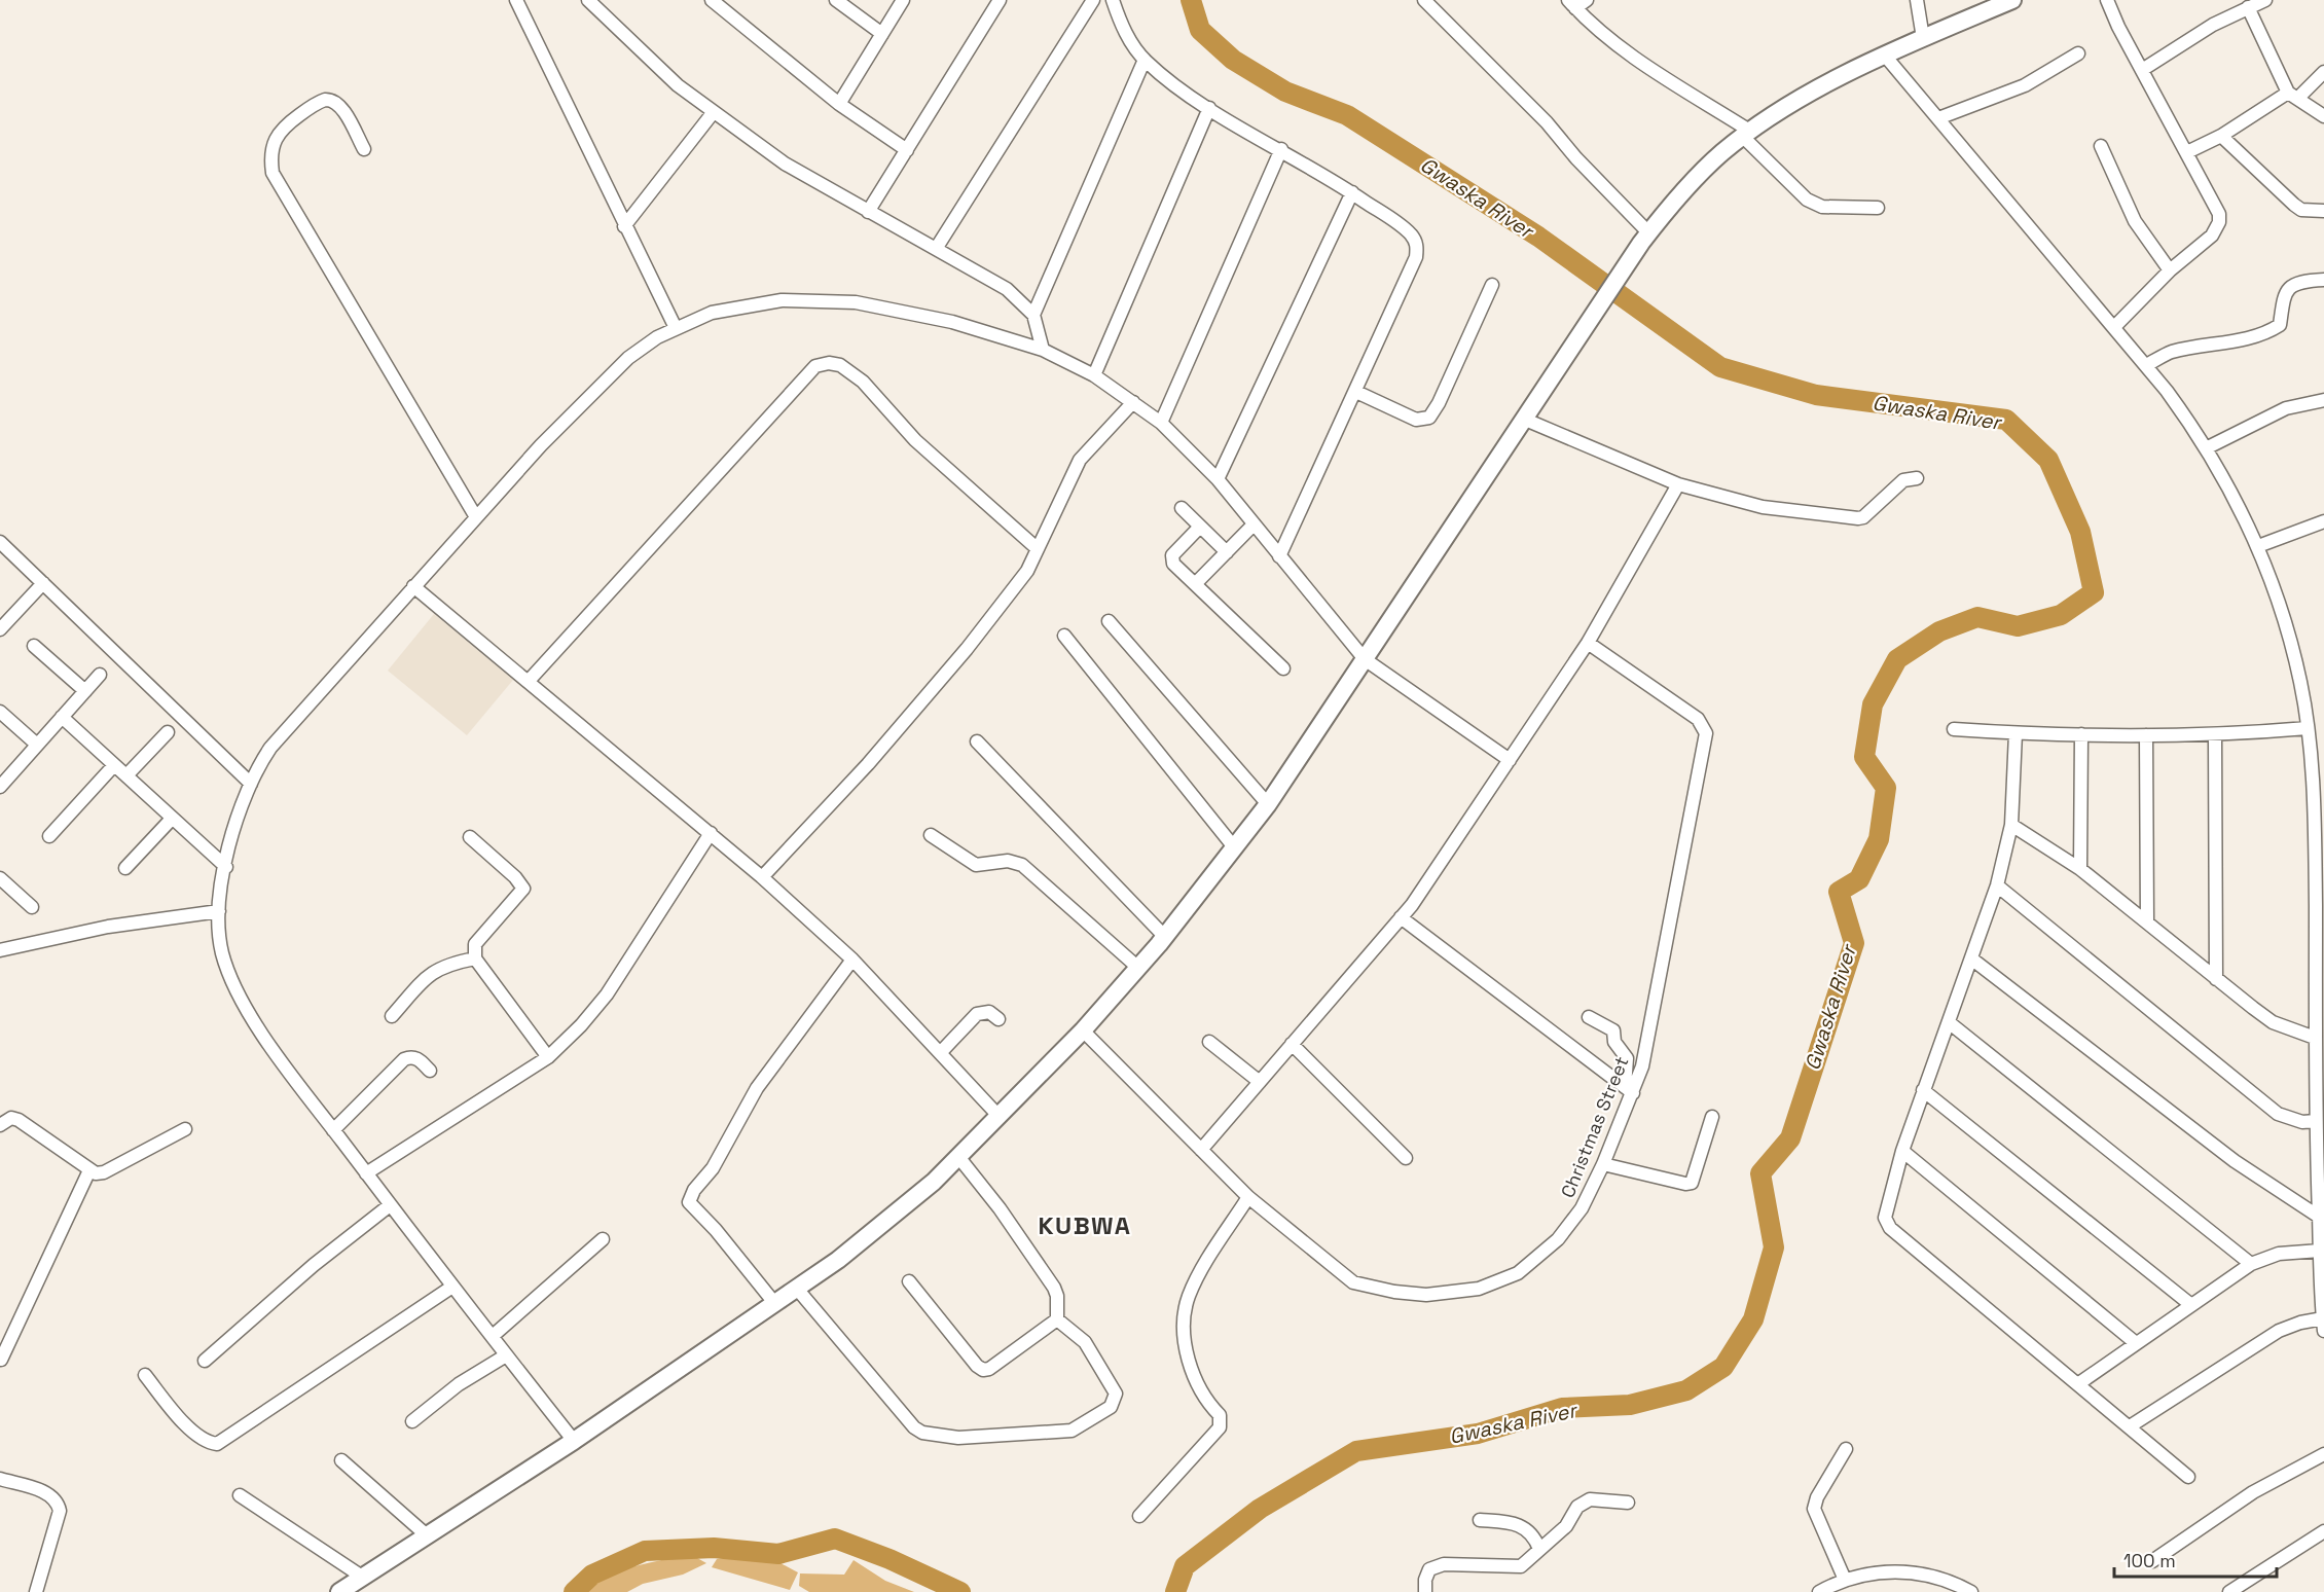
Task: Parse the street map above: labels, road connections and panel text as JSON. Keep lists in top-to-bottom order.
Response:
{
  "streets": {
    "street": ["Christmas Street"]
  },
  "districts": ["KUBWA"],
  "water": ["Gwaska River"],
  "scale_bar": "100 m"
}
